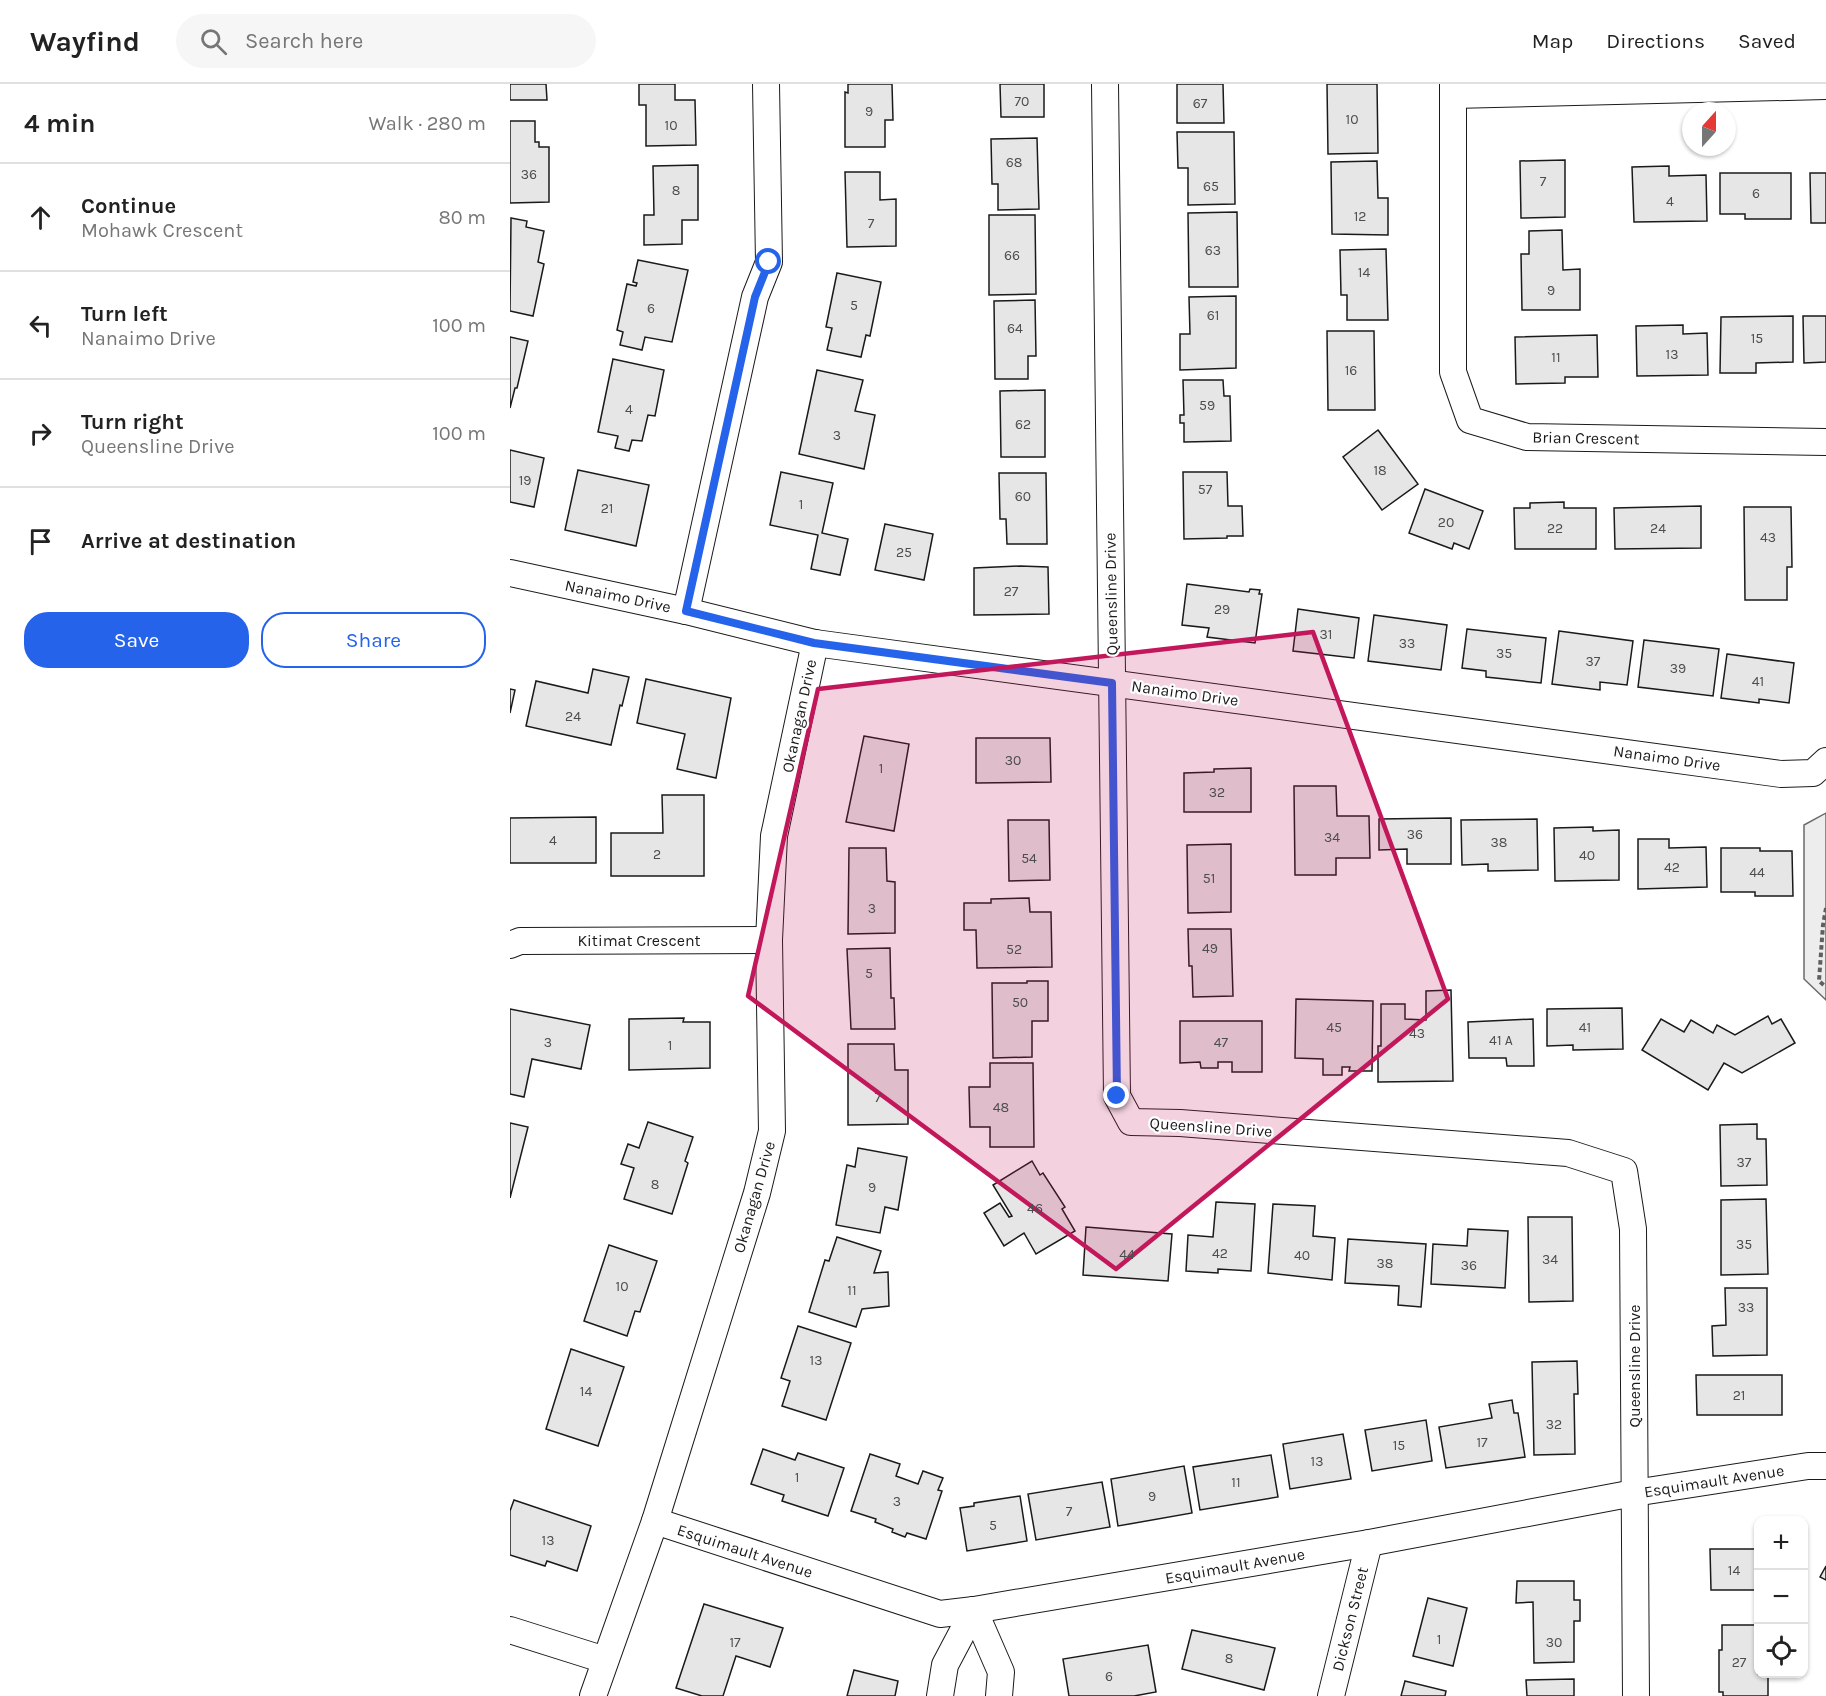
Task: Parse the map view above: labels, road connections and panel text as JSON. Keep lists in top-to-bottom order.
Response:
{
  "streets": {
    "street": [
      "Brian Crescent",
      "Queensline Drive",
      "Nanaimo Drive",
      "Okanagan Drive",
      "Kitimat Crescent",
      "Esquimault Avenue",
      "Dickson Street"
    ]
  },
  "crossings": [
    ["Queensline Drive", "Nanaimo Drive"],
    ["Queensline Drive", "Esquimault Avenue"],
    ["Nanaimo Drive", "Okanagan Drive"],
    ["Okanagan Drive", "Kitimat Crescent"],
    ["Okanagan Drive", "Esquimault Avenue"],
    ["Esquimault Avenue", "Dickson Street"]
  ],
  "house_numbers": [
    "70",
    "67",
    "9",
    "10",
    "10",
    "68",
    "36",
    "7",
    "65",
    "8",
    "6",
    "4",
    "12",
    "7",
    "63",
    "66",
    "14",
    "9",
    "5",
    "6",
    "61",
    "64",
    "15",
    "13",
    "11",
    "16",
    "59",
    "4",
    "62",
    "3",
    "18",
    "19",
    "57",
    "60",
    "1",
    "21",
    "20",
    "22",
    "24",
    "43",
    "25",
    "27",
    "29",
    "31",
    "33",
    "35",
    "37",
    "39",
    "41",
    "24",
    "30",
    "1",
    "32",
    "36",
    "34",
    "4",
    "38",
    "2",
    "40",
    "54",
    "42",
    "44",
    "51",
    "3",
    "49",
    "52",
    "5",
    "50",
    "45",
    "41",
    "43",
    "41 A",
    "3",
    "47",
    "1",
    "7",
    "48",
    "37",
    "8",
    "9",
    "46",
    "35",
    "42",
    "44",
    "40",
    "34",
    "38",
    "36",
    "10",
    "11",
    "33",
    "13",
    "14",
    "21",
    "32",
    "17",
    "15",
    "13",
    "1",
    "11",
    "9",
    "3",
    "7",
    "5",
    "13",
    "14",
    "1",
    "17",
    "30",
    "8",
    "27",
    "6"
  ],
  "north": "top",
  "page": {
    "header": "Wayfind",
    "search": "Search here",
    "nav": ["Map", "Directions", "Saved"],
    "heading": ["4 min", "Walk · 280 m"],
    "list": [
      ["Continue", "Mohawk Crescent", "80 m"],
      ["Turn left", "Nanaimo Drive", "100 m"],
      ["Turn right", "Queensline Drive", "100 m"],
      "Arrive at destination"
    ],
    "buttons": ["Save", "Share"],
    "map_buttons": ["+", "−"]
  }
}
